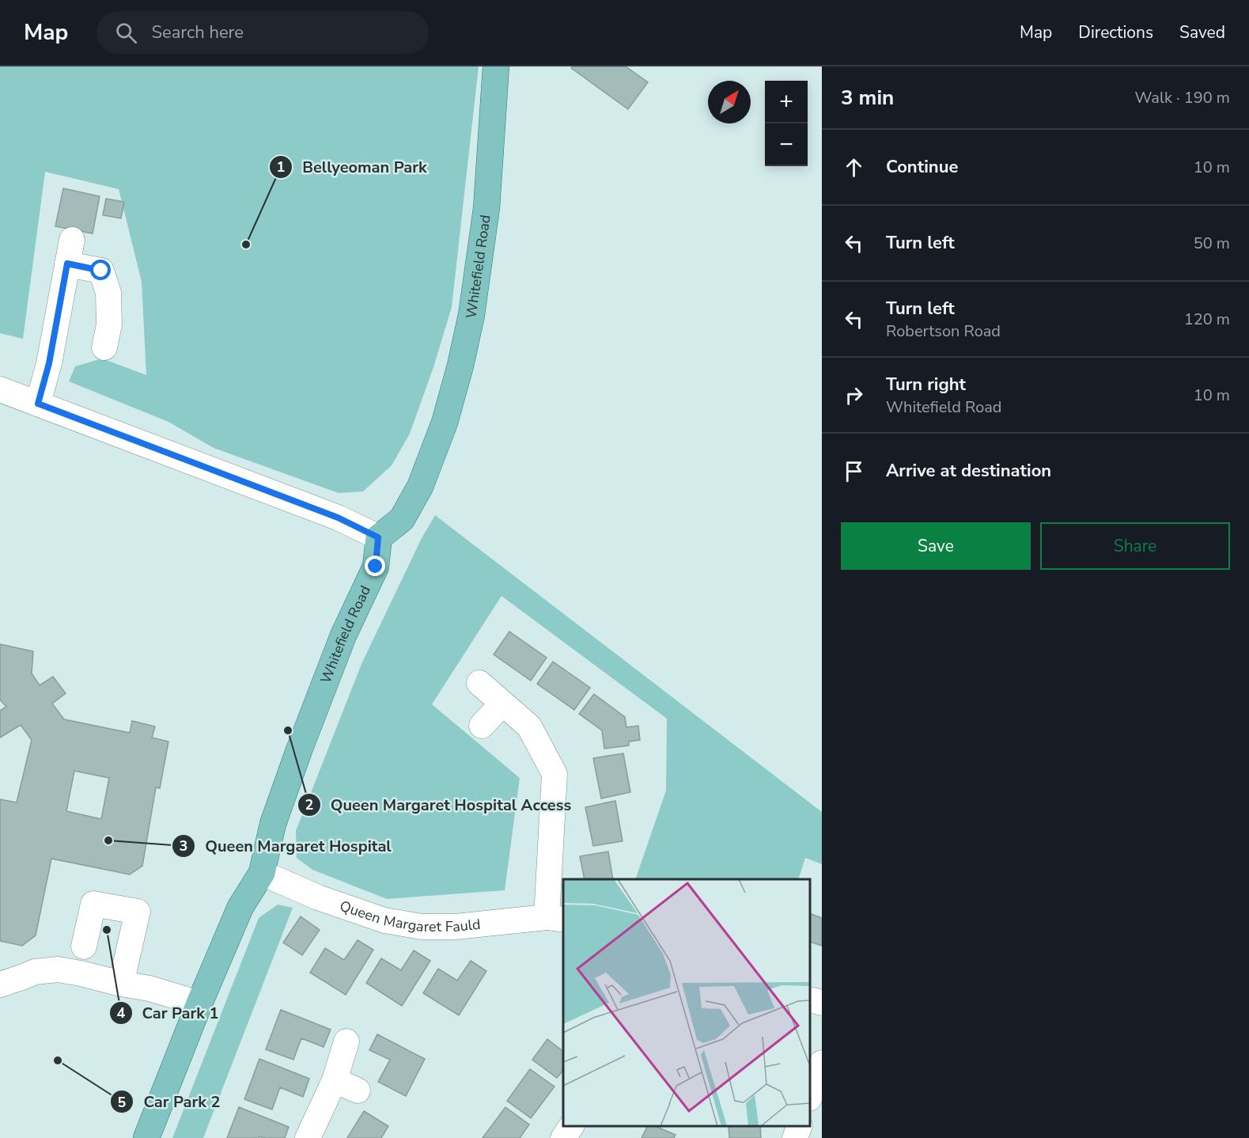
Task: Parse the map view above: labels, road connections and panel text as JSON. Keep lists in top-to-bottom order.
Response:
{
  "streets": {
    "main road": ["Whitefield Road"],
    "street": ["Queen Margaret Fauld"]
  },
  "crossings": [
    ["Whitefield Road", "Queen Margaret Fauld"]
  ],
  "places": [
    "Bellyeoman Park",
    "Queen Margaret Hospital Access",
    "Queen Margaret Hospital",
    "Car Park 1",
    "Car Park 2"
  ],
  "north": "top right",
  "page": {
    "header": "Map",
    "search": "Search here",
    "nav": ["Map", "Directions", "Saved"],
    "heading": ["3 min", "Walk · 190 m"],
    "map_buttons": ["+", "−"],
    "list": [
      ["Continue", "10 m"],
      ["Turn left", "50 m"],
      ["Turn left", "Robertson Road", "120 m"],
      ["Turn right", "Whitefield Road", "10 m"],
      "Arrive at destination"
    ],
    "buttons": ["Save", "Share"]
  }
}
